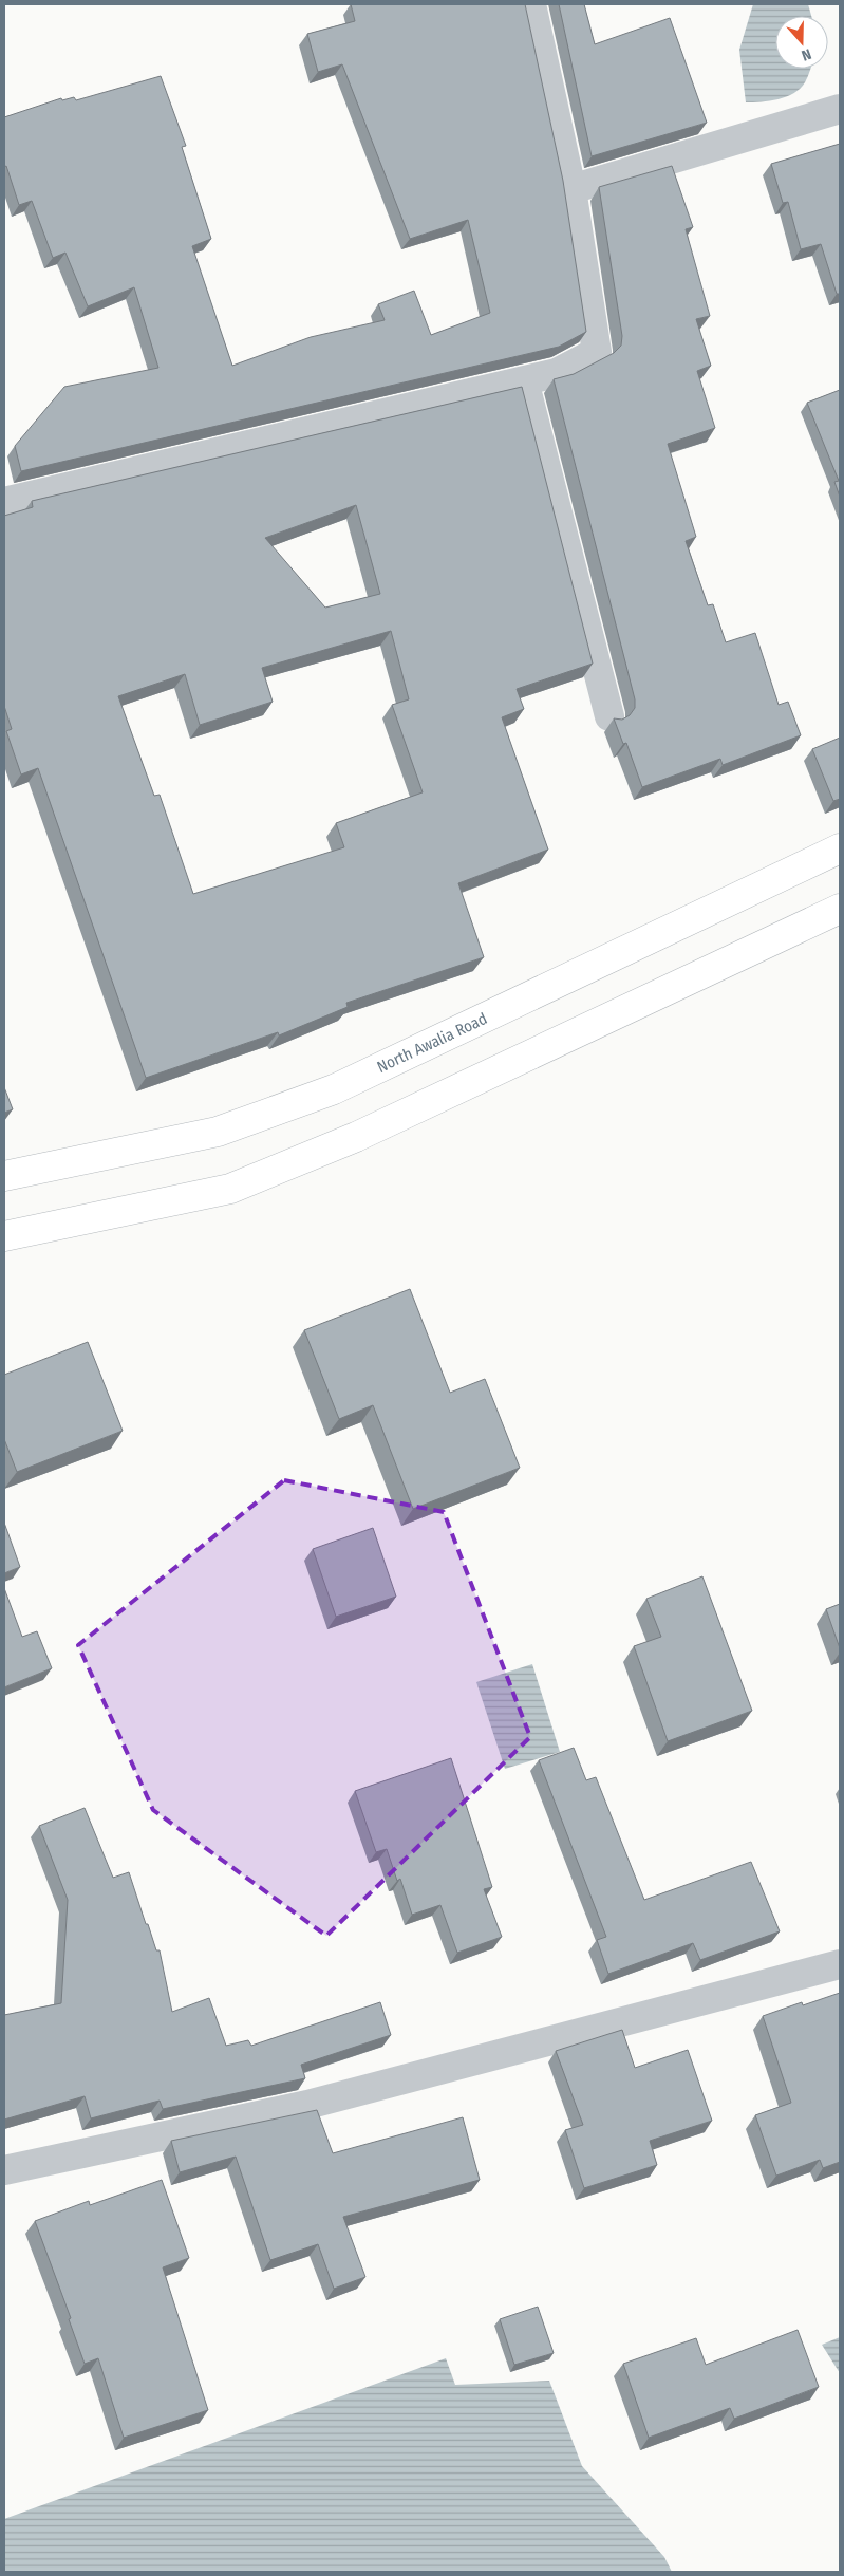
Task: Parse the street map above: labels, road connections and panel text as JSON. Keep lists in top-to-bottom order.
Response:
{
  "streets": {
    "main road": ["North Awalia Road"]
  },
  "north": "bottom"
}
